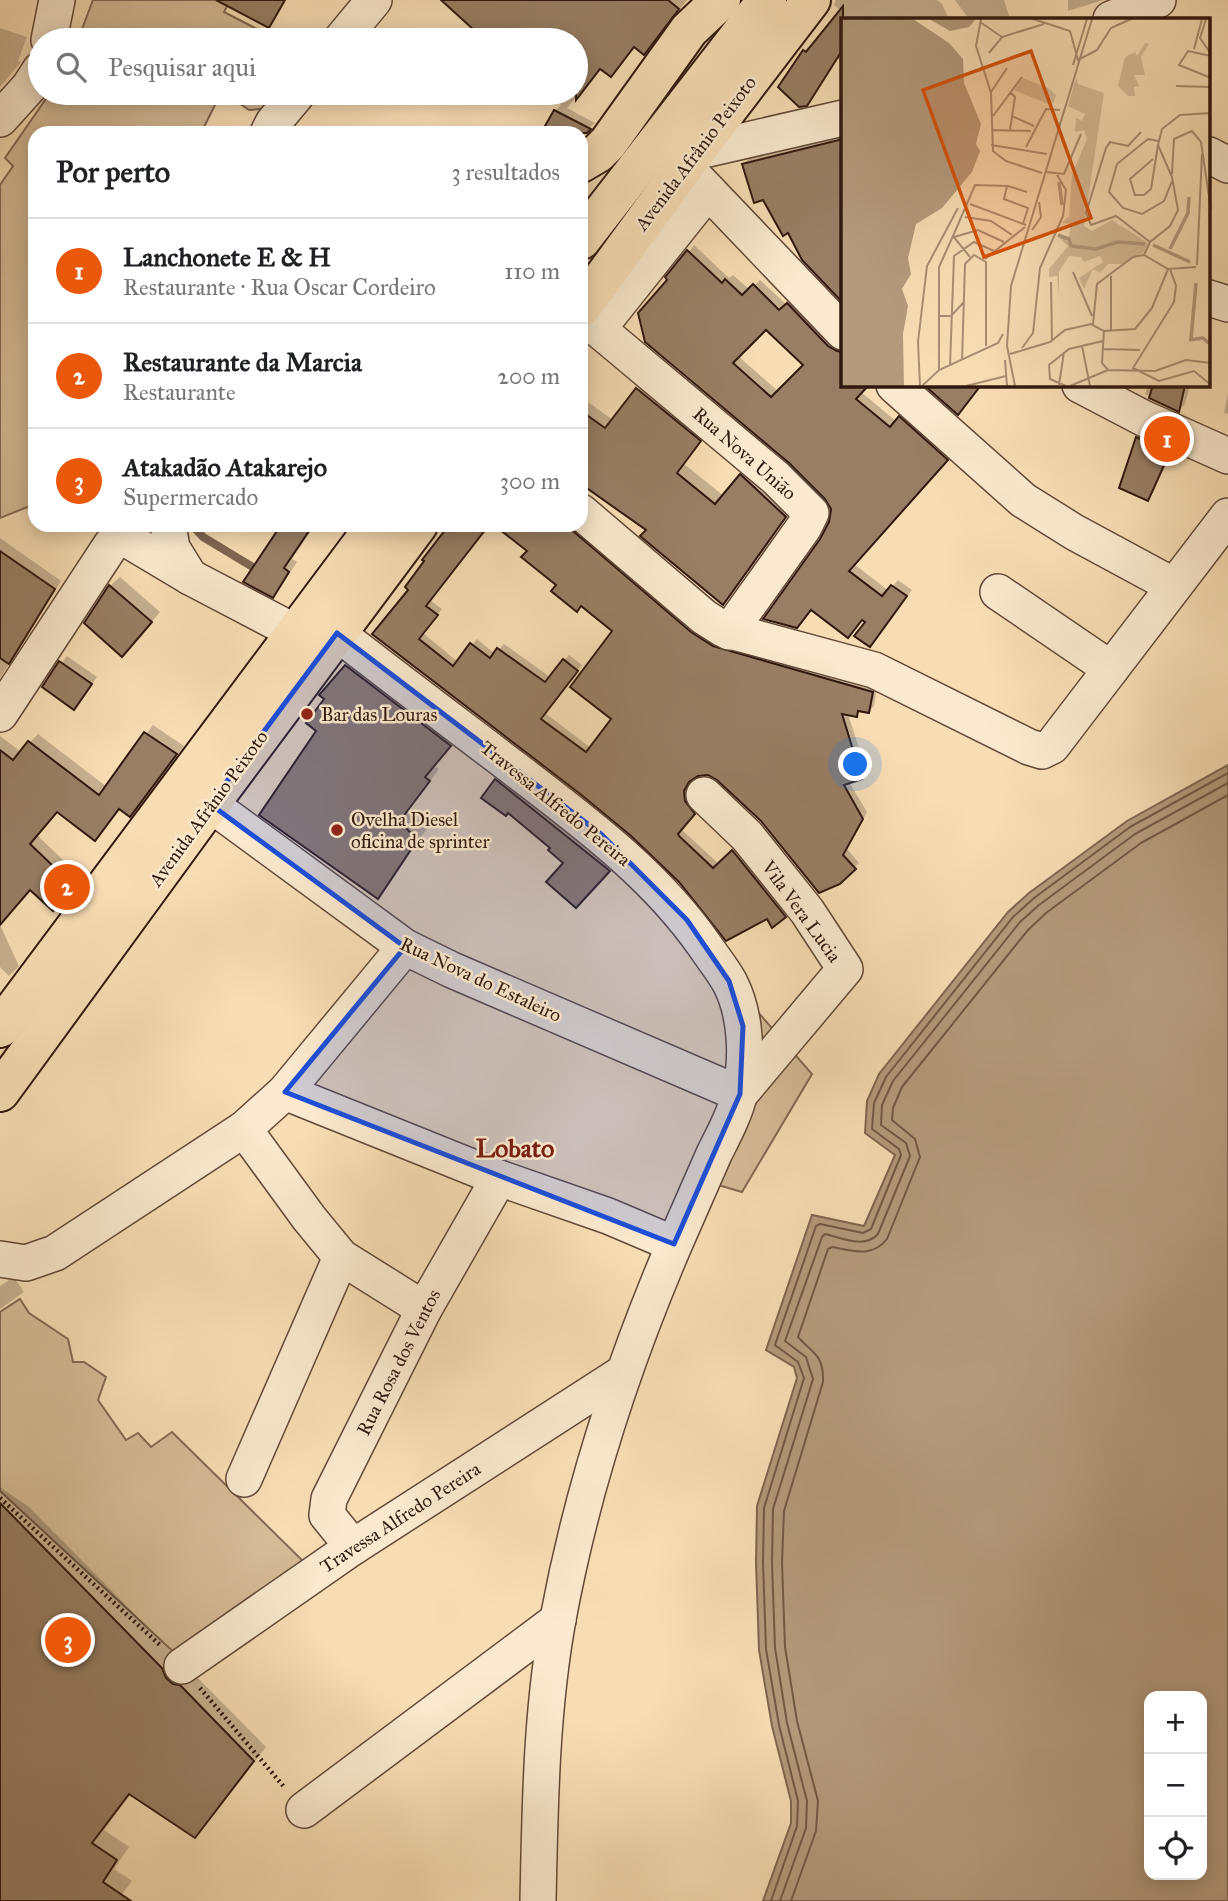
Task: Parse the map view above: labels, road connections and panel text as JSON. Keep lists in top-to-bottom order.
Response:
{
  "streets": {
    "main road": ["Avenida Afrânio Peixoto"],
    "street": [
      "Rua Nova União",
      "Travessa Alfredo Pereira",
      "Vila Vera Lucia",
      "Rua Nova do Estaleiro",
      "Rua Rosa dos Ventos"
    ]
  },
  "crossings": [
    ["Avenida Afrânio Peixoto", "Rua Nova União"],
    ["Avenida Afrânio Peixoto", "Travessa Alfredo Pereira"],
    ["Avenida Afrânio Peixoto", "Rua Nova do Estaleiro"],
    ["Travessa Alfredo Pereira", "Vila Vera Lucia"],
    ["Travessa Alfredo Pereira", "Rua Nova do Estaleiro"],
    ["Travessa Alfredo Pereira", "Rua Rosa dos Ventos"],
    ["Vila Vera Lucia", "Rua Nova do Estaleiro"]
  ],
  "districts": ["Lobato"],
  "places": ["Bar das Louras", "Ovelha Diesel oficina de sprinter"],
  "page": {
    "search": "Pesquisar aqui",
    "heading": ["Por perto", "3 resultados"],
    "list": [
      {
        "mark": "1",
        "name": "Lanchonete E & H",
        "note": "Restaurante · Rua Oscar Cordeiro",
        "value": "110 m"
      },
      {
        "mark": "2",
        "name": "Restaurante da Marcia",
        "note": "Restaurante",
        "value": "200 m"
      },
      {
        "mark": "3",
        "name": "Atakadão Atakarejo",
        "note": "Supermercado",
        "value": "300 m"
      }
    ],
    "pins": ["1", "2", "3"],
    "map_buttons": ["+", "−"]
  }
}
